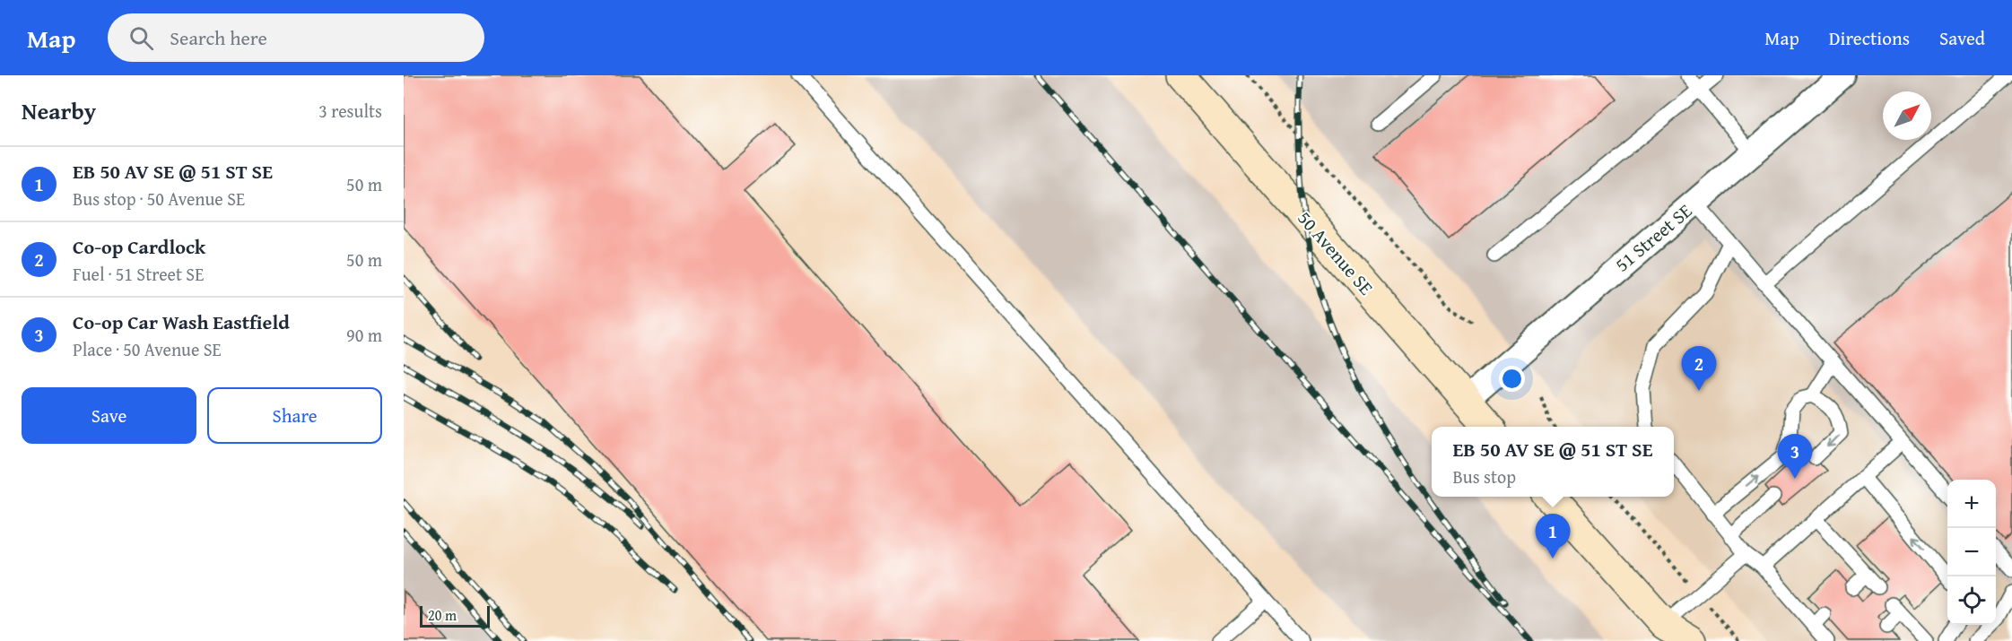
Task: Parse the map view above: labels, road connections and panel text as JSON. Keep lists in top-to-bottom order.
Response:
{
  "streets": {
    "street": ["51 Street SE", "50 Avenue SE"]
  },
  "crossings": [
    ["51 Street SE", "50 Avenue SE"]
  ],
  "scale_bar": "20 m",
  "north": "top right",
  "page": {
    "header": "Map",
    "search": "Search here",
    "nav": ["Map", "Directions", "Saved"],
    "heading": ["Nearby", "3 results"],
    "list": [
      {
        "mark": "1",
        "name": "EB 50 AV SE @ 51 ST SE",
        "note": "Bus stop · 50 Avenue SE",
        "value": "50 m"
      },
      {
        "mark": "2",
        "name": "Co-op Cardlock",
        "note": "Fuel · 51 Street SE",
        "value": "50 m"
      },
      {
        "mark": "3",
        "name": "Co-op Car Wash Eastfield",
        "note": "Place · 50 Avenue SE",
        "value": "90 m"
      }
    ],
    "pins": ["2", "3", "1"],
    "buttons": ["Save", "Share"],
    "popup": ["EB 50 AV SE @ 51 ST SE", "Bus stop"],
    "map_buttons": ["+", "−"],
    "scale": "20 m"
  }
}
